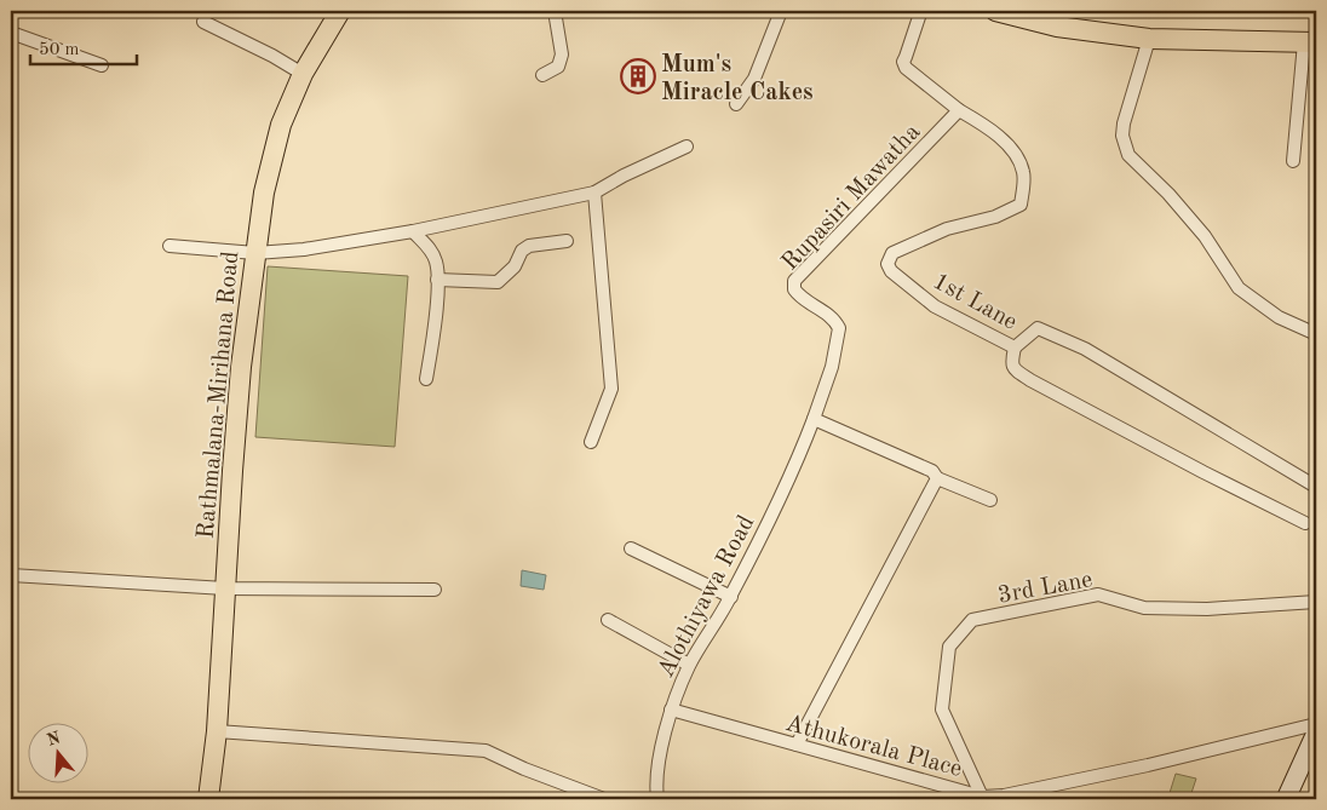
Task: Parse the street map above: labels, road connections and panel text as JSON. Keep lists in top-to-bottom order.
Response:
{
  "streets": {
    "main road": ["Rathmalana-Mirihana Road"],
    "street": [
      "Rupasiri Mawatha",
      "1st Lane",
      "3rd Lane",
      "Alothiyawa Road",
      "Athukorala Place"
    ]
  },
  "crossings": [
    ["Rupasiri Mawatha", "1st Lane"],
    ["Rupasiri Mawatha", "Alothiyawa Road"],
    ["3rd Lane", "Athukorala Place"],
    ["Alothiyawa Road", "Athukorala Place"]
  ],
  "places": {
    "building": ["Mum's Miracle Cakes"]
  },
  "scale_bar": "50 m",
  "north": "top"
}
